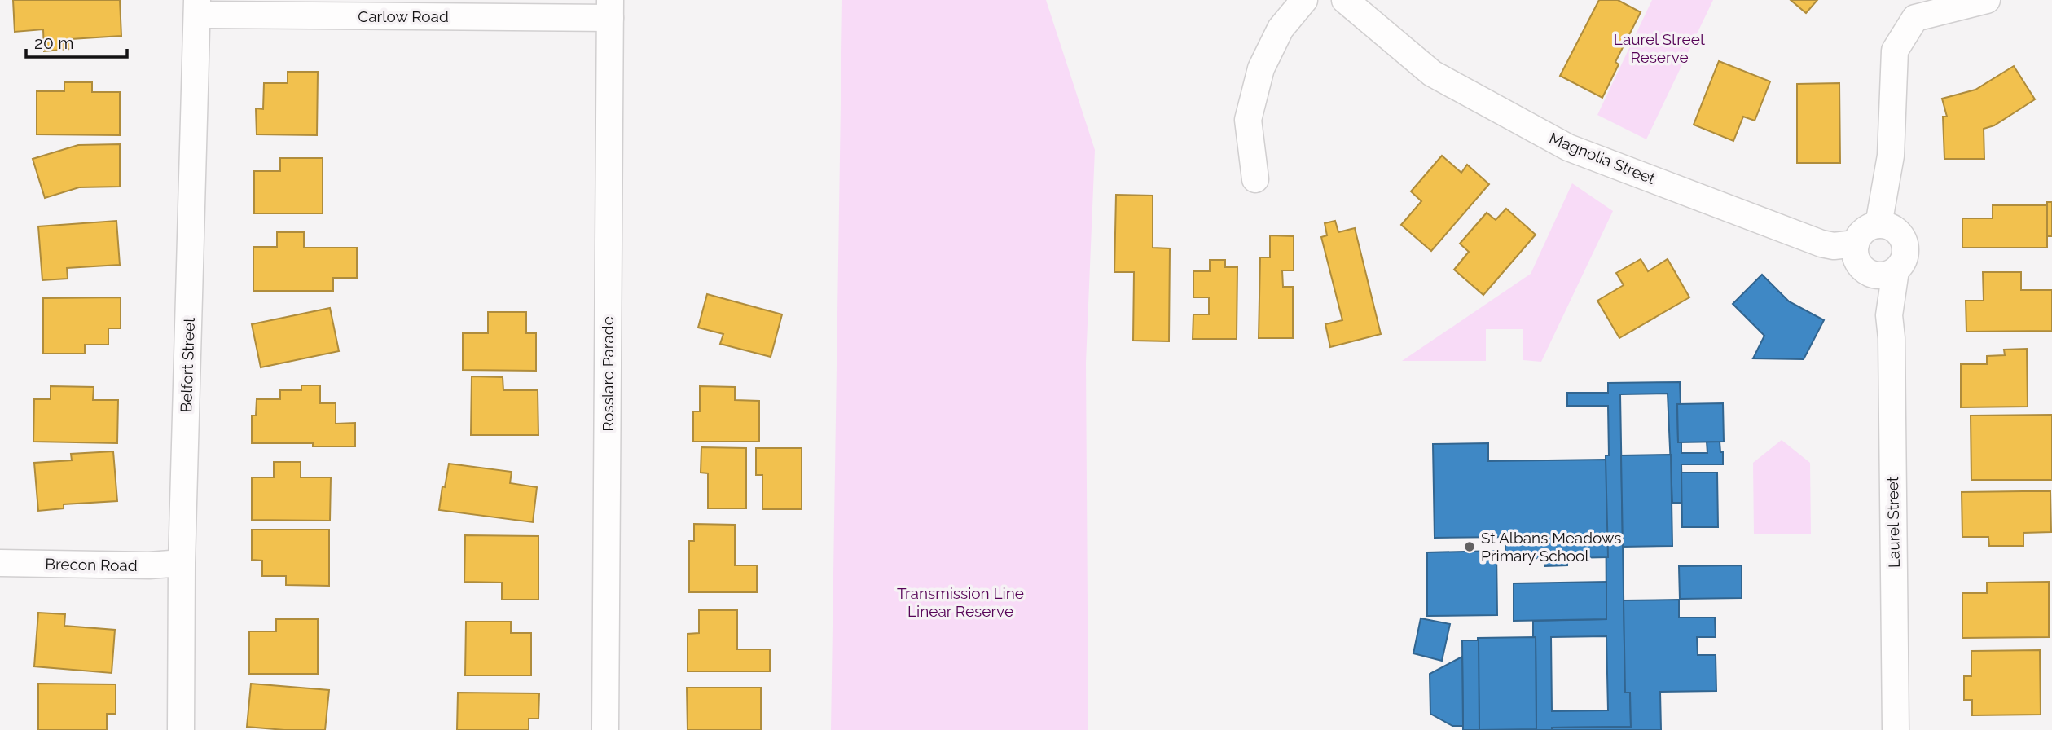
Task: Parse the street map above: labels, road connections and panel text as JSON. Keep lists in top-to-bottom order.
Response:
{
  "streets": {
    "street": [
      "Carlow Road",
      "Magnolia Street",
      "Belfort Street",
      "Rosslare Parade",
      "Laurel Street",
      "Brecon Road"
    ]
  },
  "crossings": [
    ["Carlow Road", "Belfort Street"],
    ["Carlow Road", "Rosslare Parade"],
    ["Magnolia Street", "Laurel Street"],
    ["Belfort Street", "Brecon Road"]
  ],
  "parks": ["Laurel Street Reserve", "Transmission Line Linear Reserve"],
  "places": ["St Albans Meadows Primary School"],
  "scale_bar": "20 m"
}
